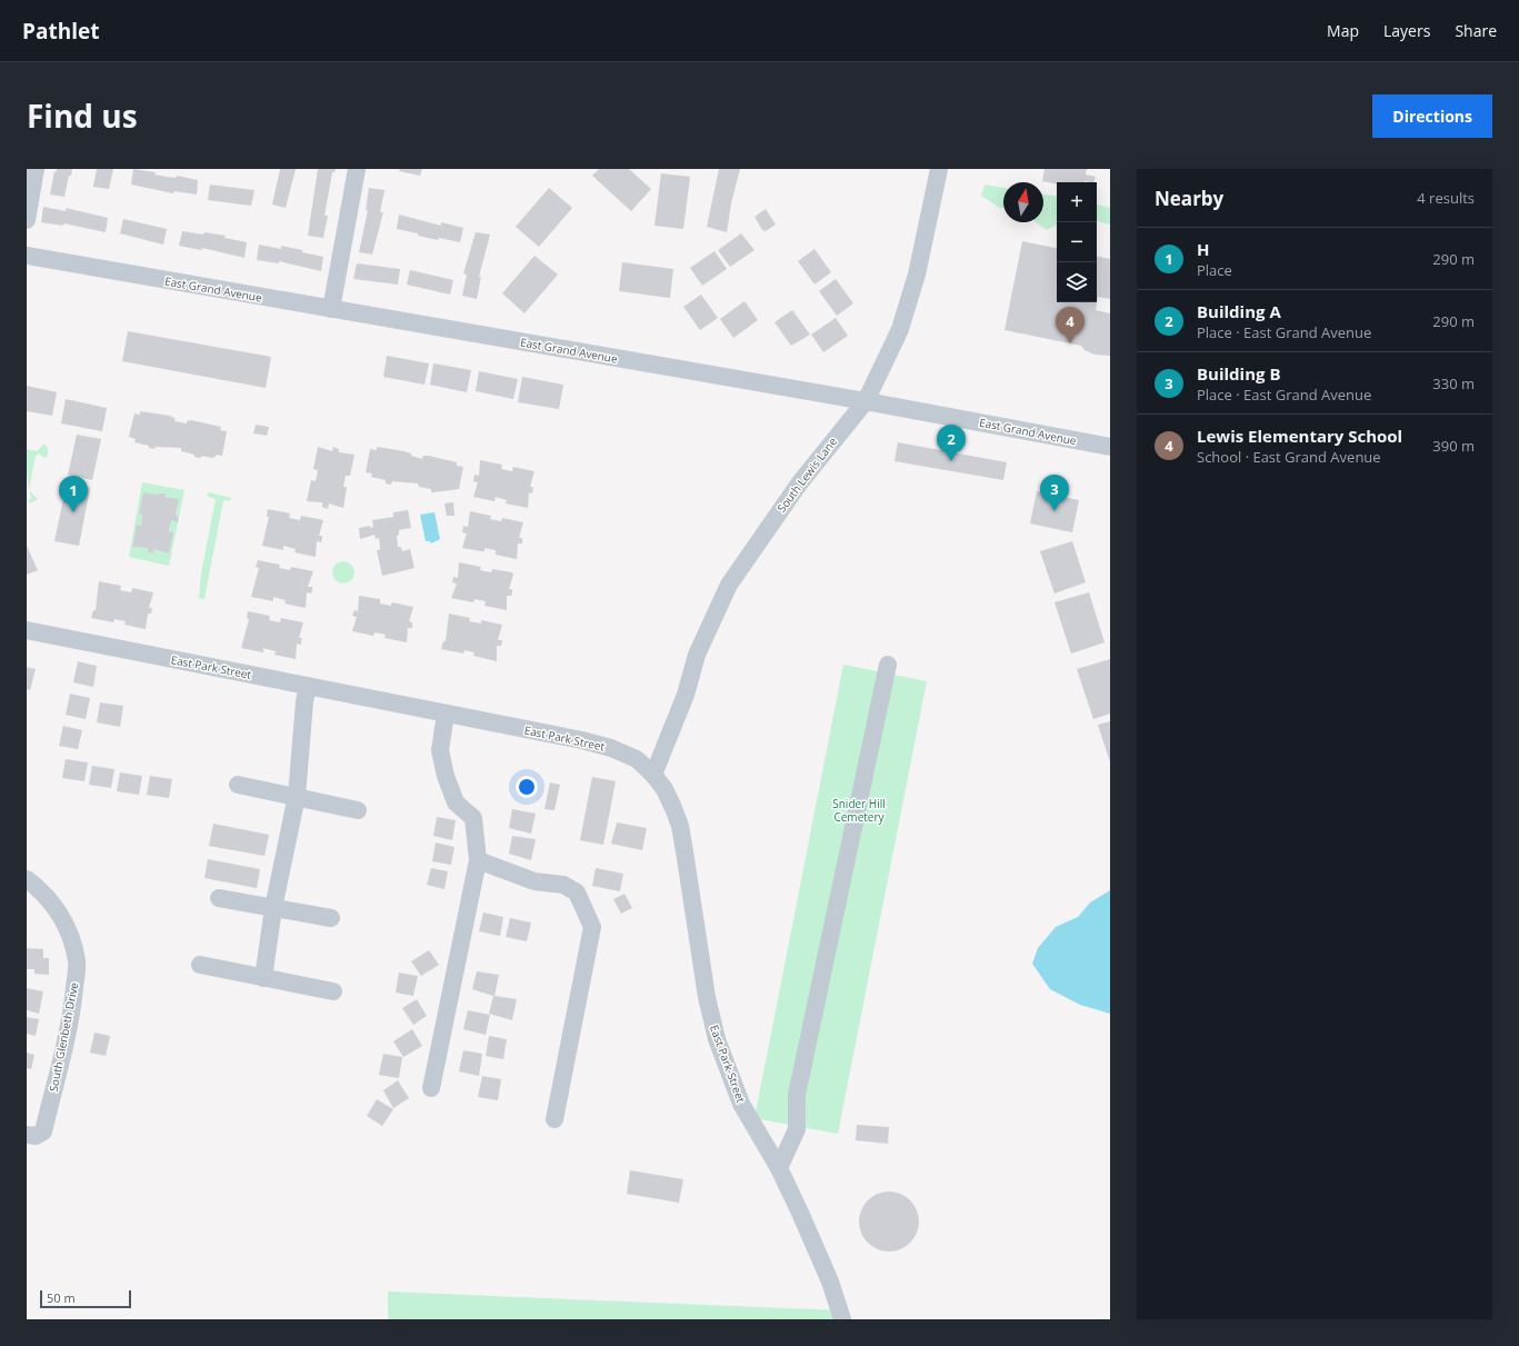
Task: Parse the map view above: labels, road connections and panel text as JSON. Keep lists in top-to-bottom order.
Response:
{
  "streets": {
    "street": [
      "East Grand Avenue",
      "South Lewis Lane",
      "East Park Street",
      "South Glenbeth Drive"
    ]
  },
  "crossings": [
    ["East Grand Avenue", "South Lewis Lane"],
    ["South Lewis Lane", "East Park Street"]
  ],
  "parks": ["Snider Hill Cemetery"],
  "scale_bar": "50 m",
  "north": "top",
  "page": {
    "header": "Pathlet",
    "nav": ["Map", "Layers", "Share"],
    "title": "Find us",
    "buttons": "Directions",
    "heading": ["Nearby", "4 results"],
    "map_buttons": ["+", "−"],
    "list": [
      {
        "mark": "1",
        "name": "H",
        "note": "Place",
        "value": "290 m"
      },
      {
        "mark": "2",
        "name": "Building A",
        "note": "Place · East Grand Avenue",
        "value": "290 m"
      },
      {
        "mark": "3",
        "name": "Building B",
        "note": "Place · East Grand Avenue",
        "value": "330 m"
      },
      {
        "mark": "4",
        "name": "Lewis Elementary School",
        "note": "School · East Grand Avenue",
        "value": "390 m"
      }
    ],
    "pins": [
      "4",
      "2",
      "3",
      "1"
    ],
    "scale": "50 m"
  }
}
